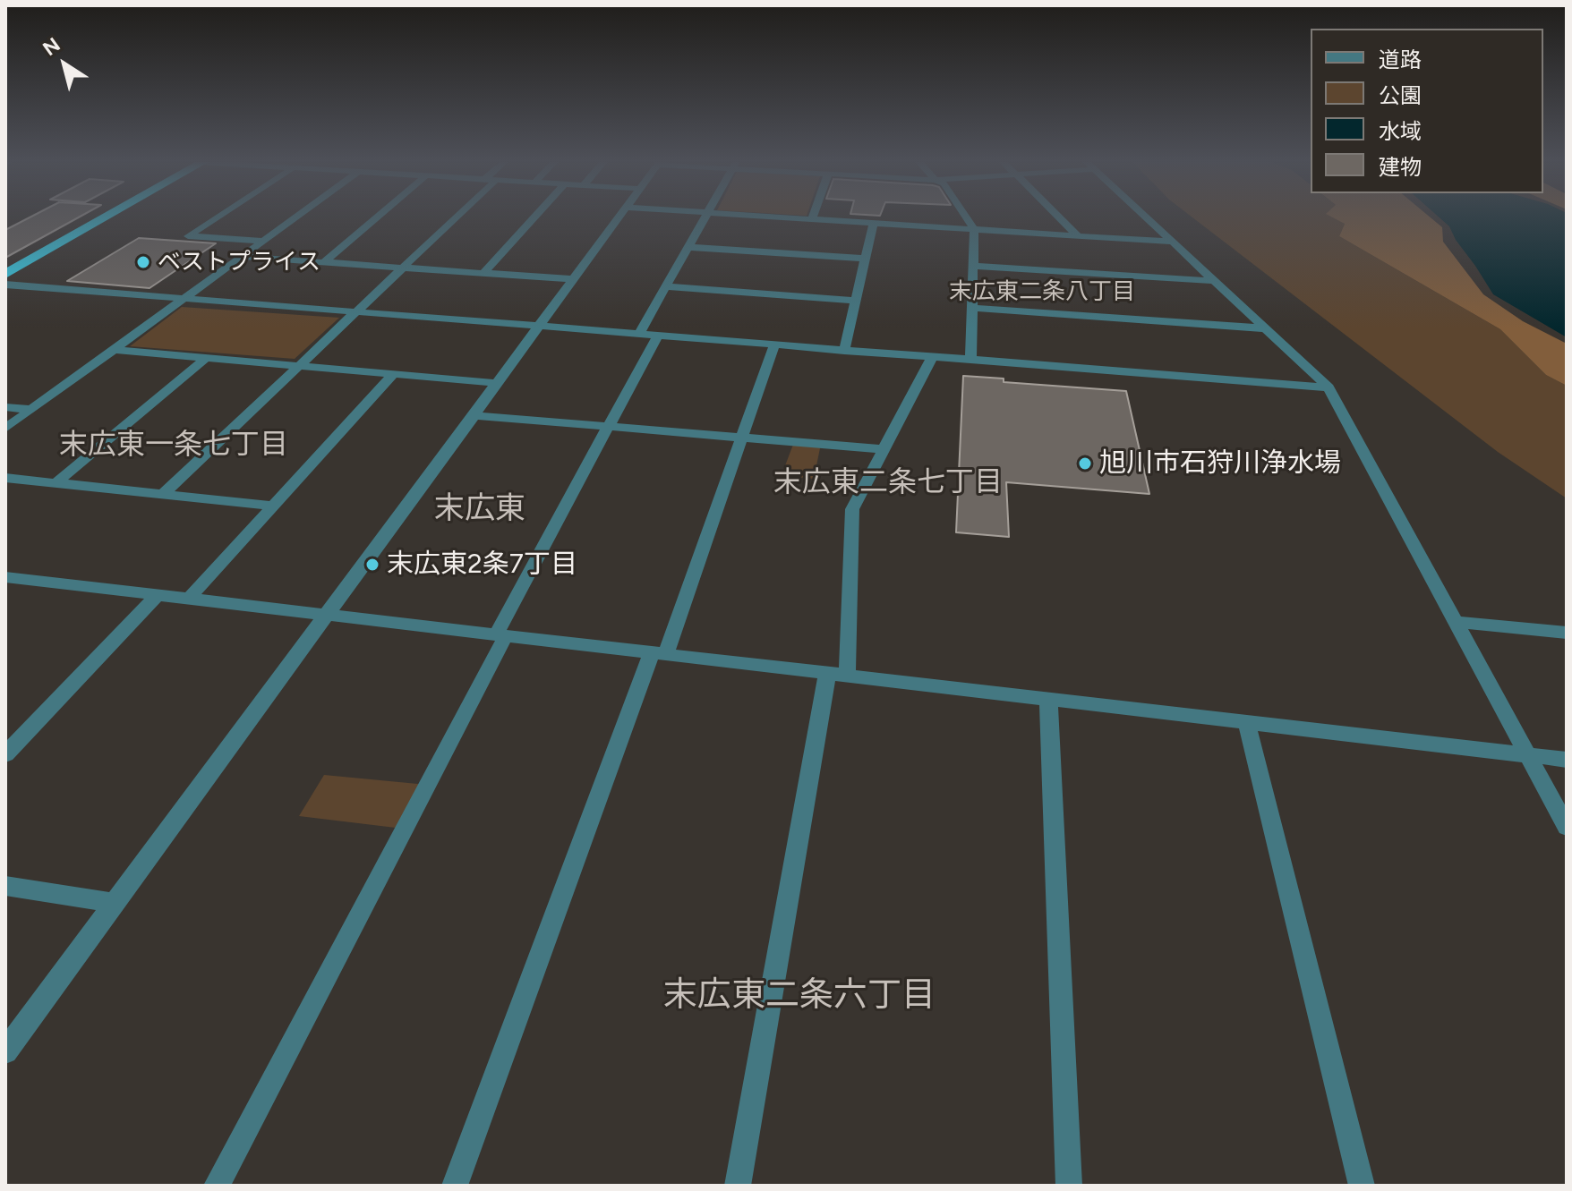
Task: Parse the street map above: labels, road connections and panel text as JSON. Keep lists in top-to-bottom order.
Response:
{
  "districts": [
    "末広東二条八丁目",
    "末広東一条七丁目",
    "末広東二条七丁目",
    "末広東",
    "末広東二条六丁目"
  ],
  "places": ["ベストプライス", "旭川市石狩川浄水場", "末広東2条7丁目"],
  "legend": [
    "道路",
    "公園",
    "水域",
    "建物"
  ],
  "north": "top left"
}
